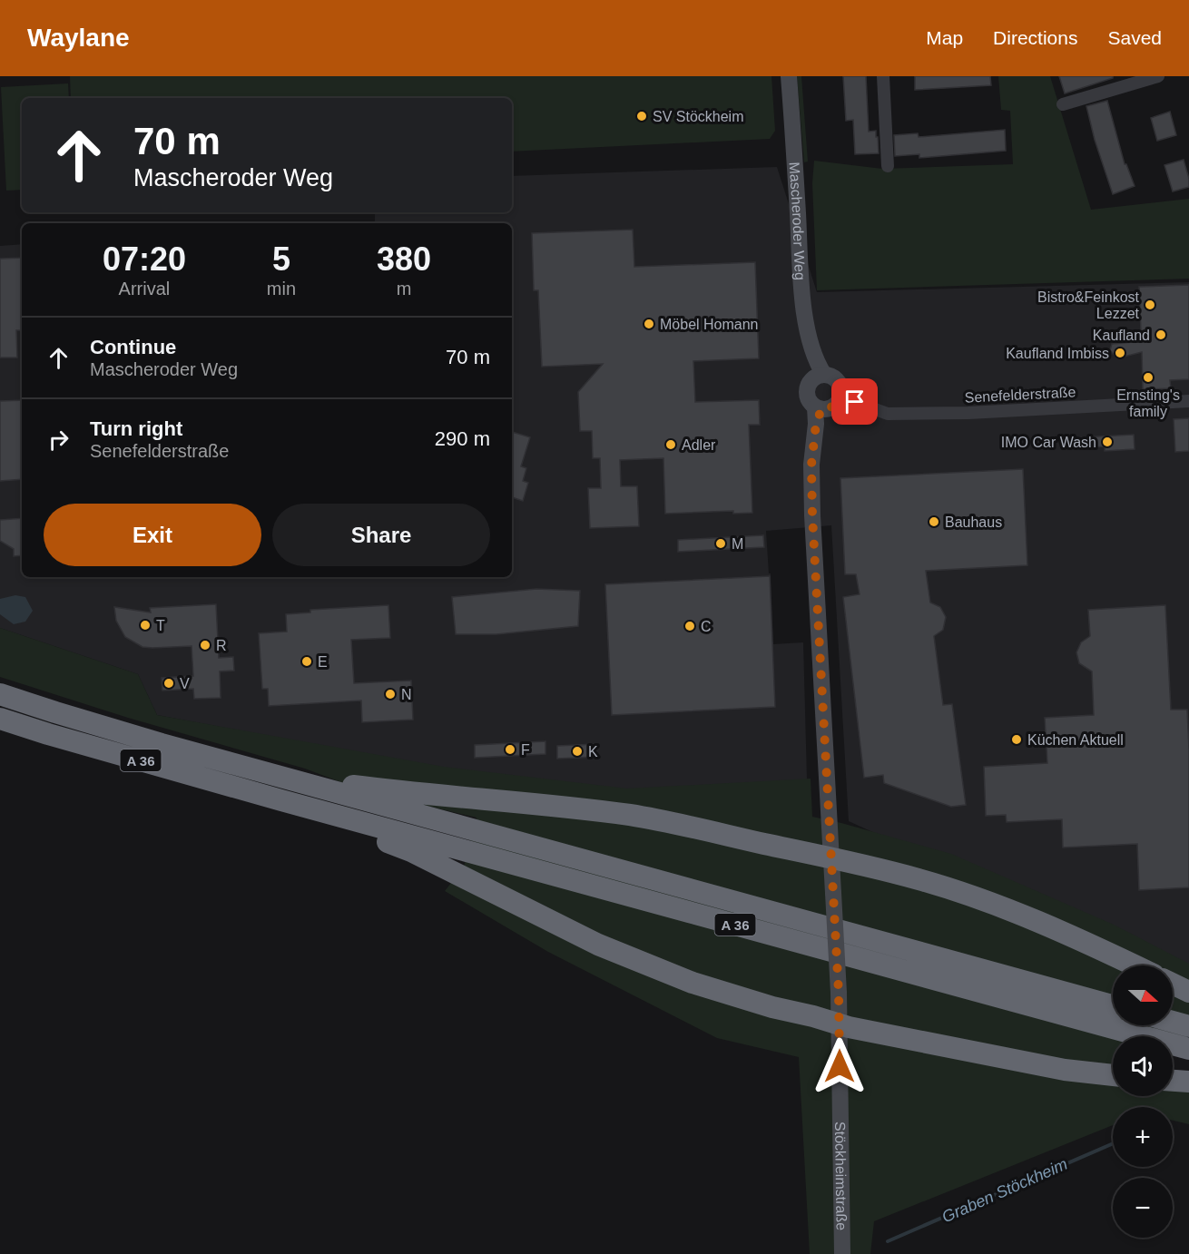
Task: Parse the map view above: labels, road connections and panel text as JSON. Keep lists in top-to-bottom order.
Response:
{
  "streets": {
    "highway": ["A 36"],
    "street": ["Mascheroder Weg", "Senefelderstraße", "Stöckheimstraße"]
  },
  "water": ["Graben Stöckheim"],
  "places": [
    "SV Stöckheim",
    "Bistro&Feinkost Lezzet",
    "Möbel Homann",
    "Kaufland",
    "Kaufland Imbiss",
    "Ernsting's family",
    "IMO Car Wash",
    "Adler",
    "Bauhaus",
    "M",
    "T",
    "C",
    "R",
    "E",
    "V",
    "N",
    "Küchen Aktuell",
    "F",
    "K"
  ],
  "north": "right",
  "page": {
    "header": "Waylane",
    "nav": ["Map", "Directions", "Saved"],
    "turn": ["70 m", "Mascheroder Weg"],
    "eta": [
      "07:20",
      "Arrival",
      "5",
      "min",
      "380",
      "m"
    ],
    "list": [
      {
        "name": "Continue",
        "note": "Mascheroder Weg",
        "value": "70 m"
      },
      {
        "name": "Turn right",
        "note": "Senefelderstraße",
        "value": "290 m"
      }
    ],
    "buttons": ["Exit", "Share"],
    "map_buttons": ["+", "−"]
  }
}
